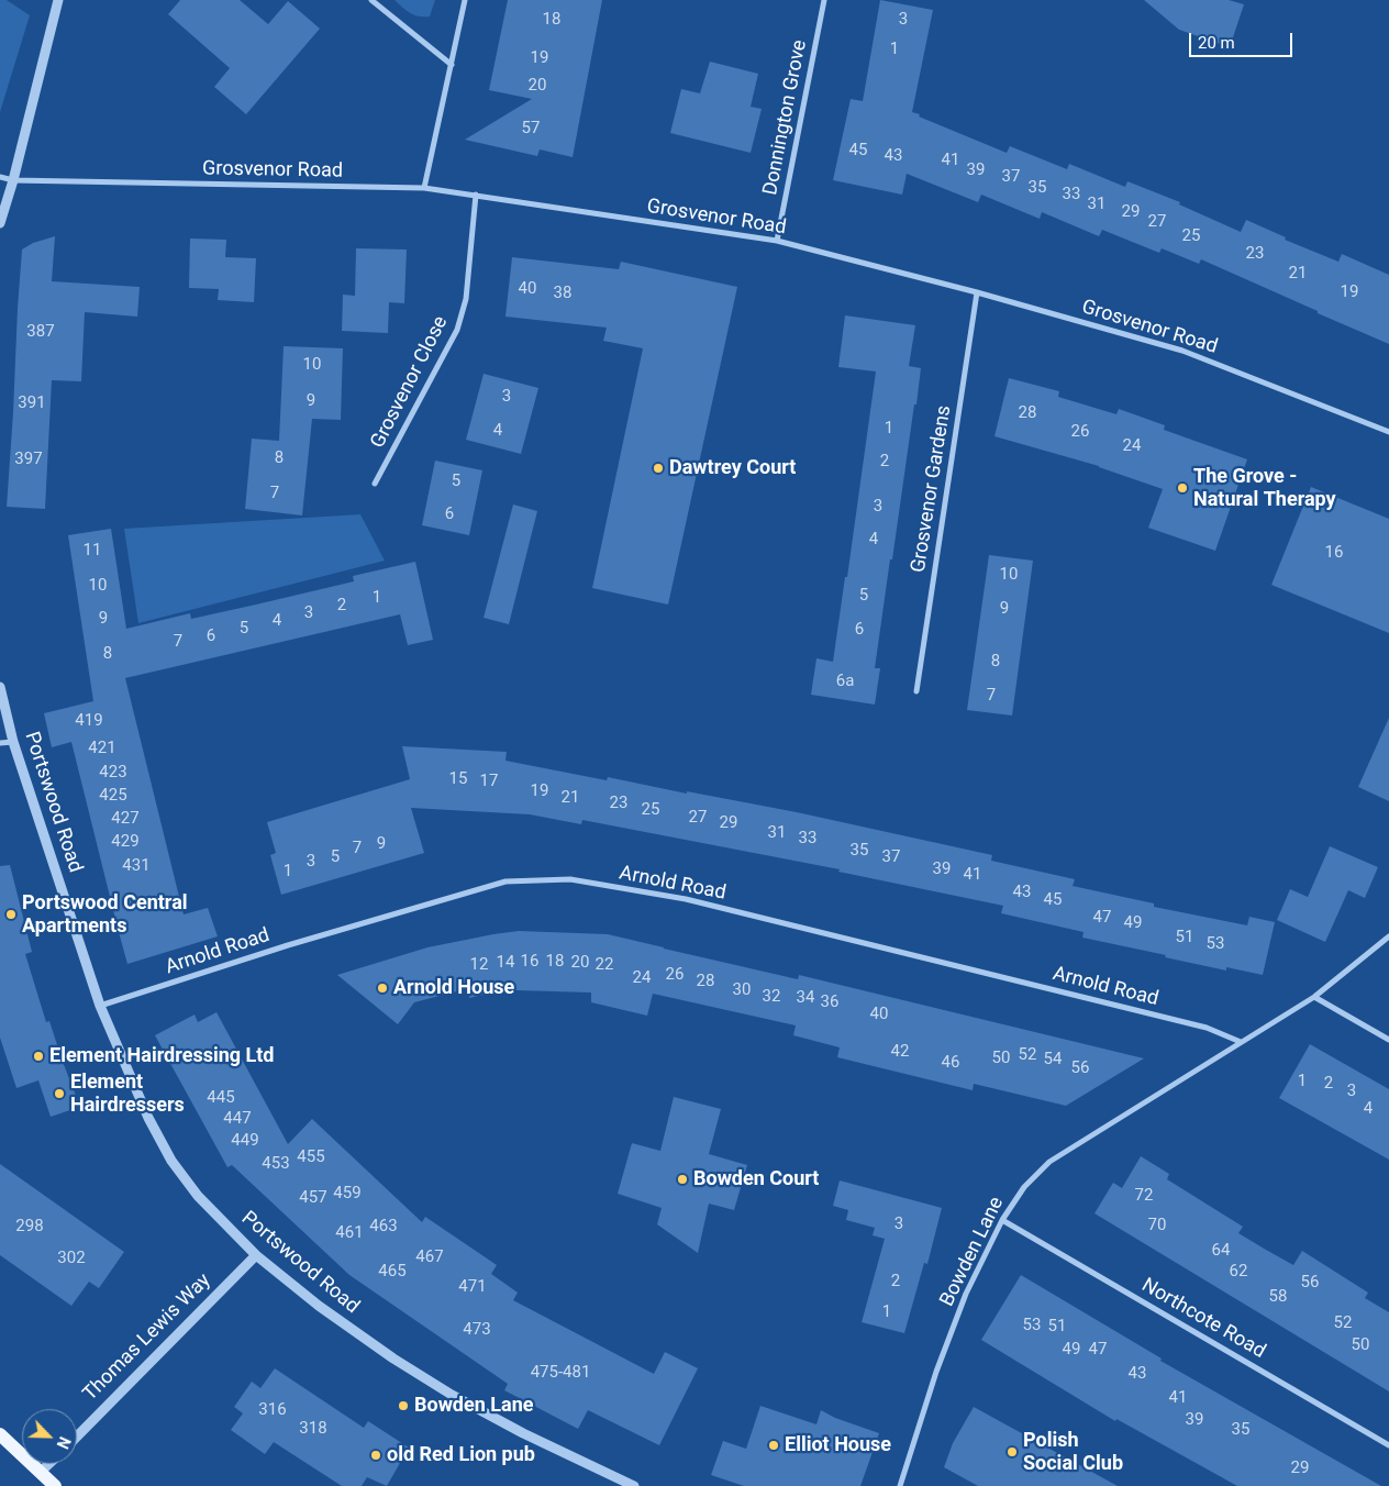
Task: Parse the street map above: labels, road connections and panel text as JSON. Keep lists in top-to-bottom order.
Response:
{
  "streets": {
    "street": [
      "Donnington Grove",
      "Grosvenor Road",
      "Grosvenor Close",
      "Grosvenor Gardens",
      "Portswood Road",
      "Arnold Road",
      "Bowden Lane",
      "Northcote Road",
      "Thomas Lewis Way"
    ]
  },
  "crossings": [
    ["Donnington Grove", "Grosvenor Road"],
    ["Grosvenor Road", "Grosvenor Close"],
    ["Grosvenor Road", "Grosvenor Gardens"],
    ["Portswood Road", "Arnold Road"],
    ["Portswood Road", "Thomas Lewis Way"],
    ["Arnold Road", "Bowden Lane"],
    ["Bowden Lane", "Northcote Road"]
  ],
  "places": [
    "Dawtrey Court",
    "The Grove - Natural Therapy",
    "Portswood Central Apartments",
    "Arnold House",
    "Element Hairdressing Ltd",
    "Element Hairdressers",
    "Bowden Court",
    "Bowden Lane",
    "Elliot House",
    "Polish Social Club",
    "old Red Lion pub"
  ],
  "house_numbers": [
    "18",
    "3",
    "1",
    "19",
    "20",
    "57",
    "45",
    "43",
    "41",
    "39",
    "37",
    "35",
    "33",
    "31",
    "29",
    "27",
    "25",
    "23",
    "21",
    "40",
    "19",
    "38",
    "387",
    "10",
    "3",
    "9",
    "391",
    "28",
    "1",
    "4",
    "26",
    "24",
    "8",
    "397",
    "2",
    "5",
    "7",
    "3",
    "6",
    "4",
    "11",
    "16",
    "10",
    "10",
    "5",
    "1",
    "2",
    "9",
    "3",
    "9",
    "4",
    "5",
    "6",
    "6",
    "7",
    "8",
    "8",
    "6a",
    "7",
    "419",
    "421",
    "423",
    "15",
    "17",
    "19",
    "425",
    "21",
    "23",
    "25",
    "27",
    "427",
    "29",
    "31",
    "33",
    "429",
    "9",
    "7",
    "35",
    "5",
    "37",
    "3",
    "431",
    "39",
    "1",
    "41",
    "43",
    "45",
    "47",
    "49",
    "51",
    "53",
    "16",
    "18",
    "14",
    "20",
    "12",
    "22",
    "26",
    "24",
    "28",
    "30",
    "32",
    "34",
    "36",
    "40",
    "42",
    "52",
    "50",
    "54",
    "46",
    "56",
    "1",
    "2",
    "3",
    "445",
    "4",
    "447",
    "449",
    "455",
    "453",
    "459",
    "72",
    "457",
    "3",
    "70",
    "298",
    "463",
    "461",
    "64",
    "467",
    "302",
    "465",
    "62",
    "2",
    "56",
    "471",
    "58",
    "1",
    "52",
    "53",
    "51",
    "473",
    "50",
    "49",
    "47",
    "475-481",
    "43",
    "41",
    "316",
    "39",
    "318",
    "35",
    "29"
  ],
  "scale_bar": "20 m",
  "north": "bottom right"
}
